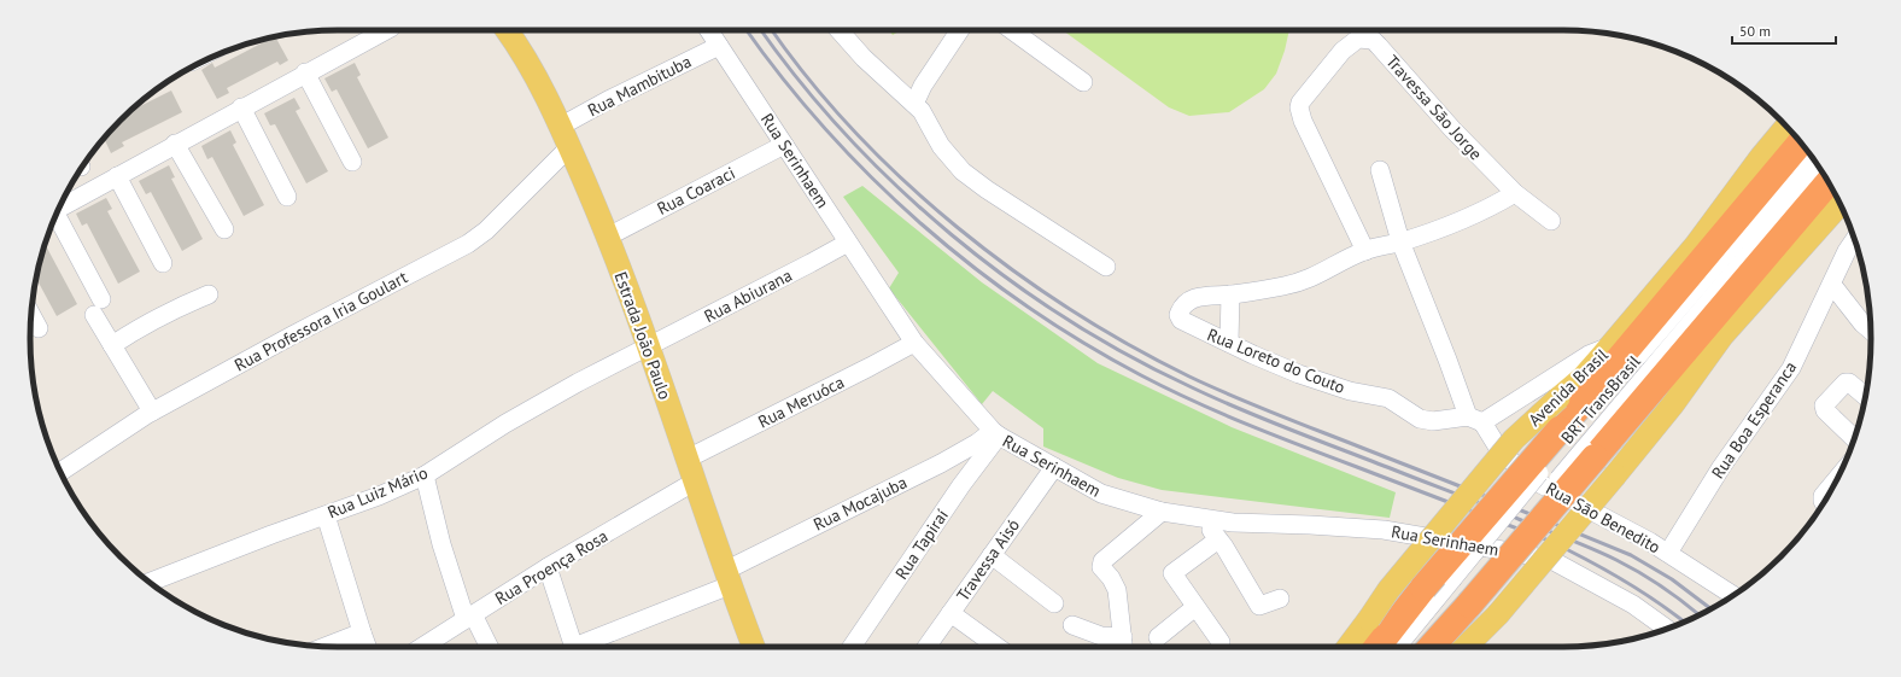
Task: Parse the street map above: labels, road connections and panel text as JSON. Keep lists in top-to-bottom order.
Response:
{
  "streets": {
    "highway": ["Avenida Brasil"],
    "main road": ["Estrada João Paulo"],
    "street": [
      "Rua Mambituba",
      "Travessa Sāo Jorge",
      "Rua Serinhaem",
      "Rua Coaraci",
      "Rua Abiurana",
      "Rua Professora Iria Goulart",
      "Rua Loreto do Couto",
      "BRT TransBrasil",
      "Rua Meruóca",
      "Rua Boa Esperanca",
      "Rua Luiz Mário",
      "Rua Mocajuba",
      "Rua Sāo Benedito",
      "Rua Tapiraí",
      "Travessa Aisó",
      "Rua Proença Rosa"
    ]
  },
  "crossings": [
    ["Rua Mambituba", "Rua Serinhaem"],
    ["Rua Mambituba", "Estrada João Paulo"],
    ["Rua Serinhaem", "Rua Coaraci"],
    ["Rua Serinhaem", "Rua Abiurana"],
    ["Rua Serinhaem", "Rua Meruóca"],
    ["Rua Serinhaem", "Rua Mocajuba"],
    ["Rua Serinhaem", "Rua Tapiraí"],
    ["Rua Serinhaem", "Travessa Aisó"],
    ["Rua Coaraci", "Estrada João Paulo"],
    ["Rua Abiurana", "Estrada João Paulo"],
    ["Rua Abiurana", "Rua Luiz Mário"],
    ["Rua Professora Iria Goulart", "Estrada João Paulo"],
    ["Estrada João Paulo", "Rua Meruóca"],
    ["Estrada João Paulo", "Rua Luiz Mário"],
    ["Estrada João Paulo", "Rua Mocajuba"],
    ["Estrada João Paulo", "Rua Proença Rosa"],
    ["Rua Loreto do Couto", "Avenida Brasil"],
    ["Rua Loreto do Couto", "Rua Sāo Benedito"],
    ["Avenida Brasil", "BRT TransBrasil"],
    ["Rua Boa Esperanca", "Rua Sāo Benedito"],
    ["Rua Mocajuba", "Rua Tapiraí"]
  ],
  "scale_bar": "50 m"
}
